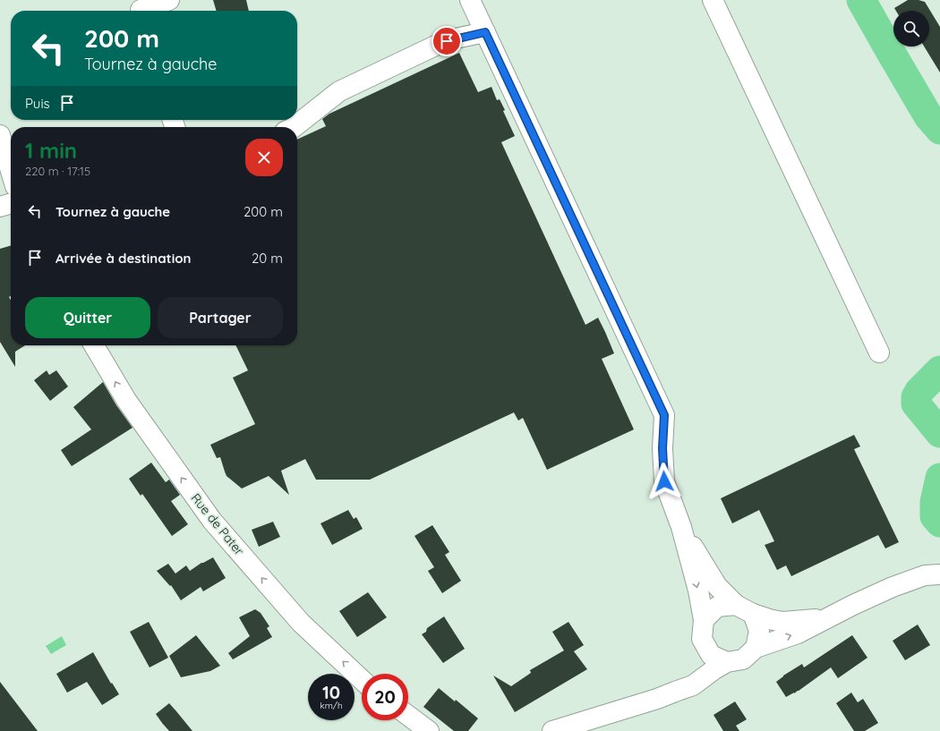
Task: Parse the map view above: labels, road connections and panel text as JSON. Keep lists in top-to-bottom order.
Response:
{
  "streets": {
    "street": ["Rue de Pater"]
  },
  "one_way": ["Rue de Pater"],
  "page": {
    "turn": ["200 m", "Tournez à gauche"],
    "then": "Puis",
    "heading": ["1 min", "220 m · 17:15"],
    "list": [
      {
        "name": "Tournez à gauche",
        "value": "200 m"
      },
      {
        "name": "Arrivée à destination",
        "value": "20 m"
      }
    ],
    "buttons": ["Quitter", "Partager"],
    "speed": "10 km/h",
    "limit": "20"
  }
}
